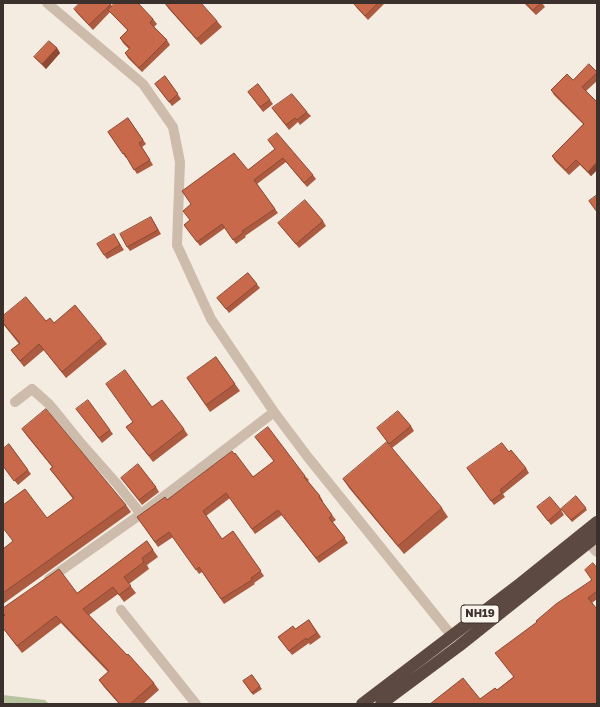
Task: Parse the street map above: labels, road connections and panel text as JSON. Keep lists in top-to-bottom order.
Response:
{
  "streets": {
    "highway": ["NH19"]
  }
}
